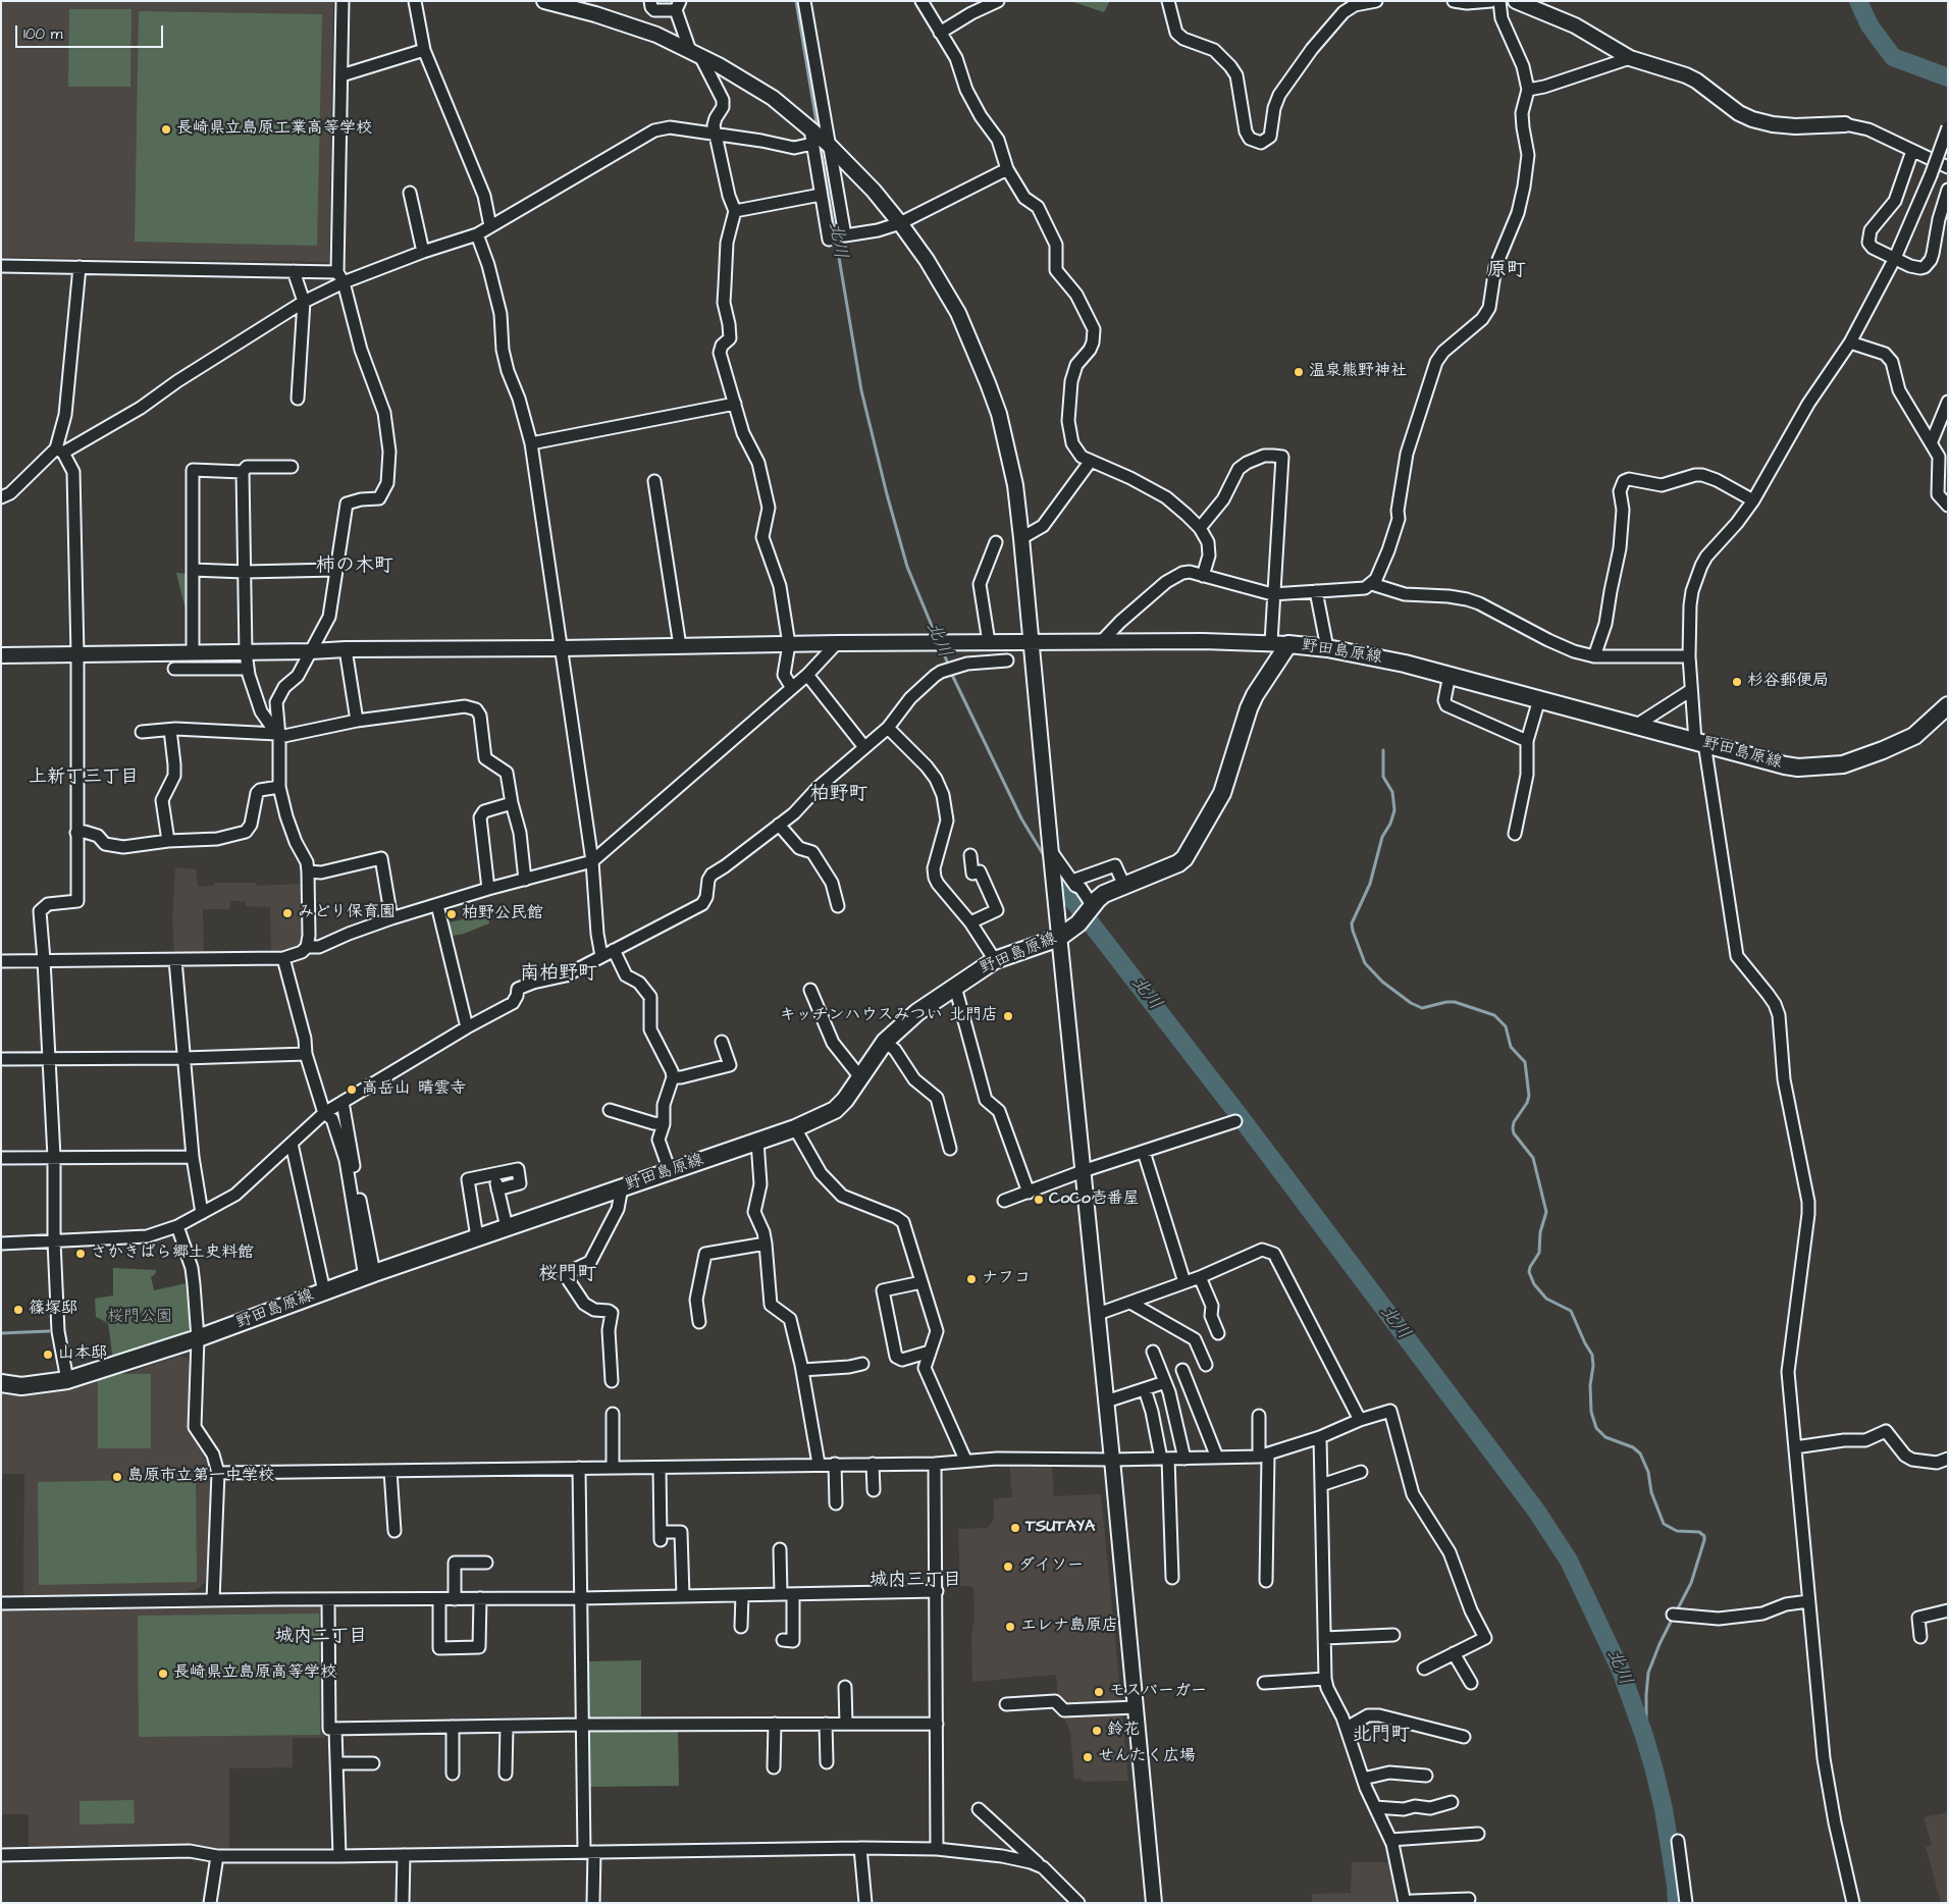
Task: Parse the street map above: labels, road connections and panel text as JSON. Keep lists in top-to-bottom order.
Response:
{
  "streets": {
    "main road": ["野田島原線"]
  },
  "districts": [
    "原町",
    "柿の木町",
    "上新丁三丁目",
    "柏野町",
    "南柏野町",
    "桜門町",
    "城内三丁目",
    "城内二丁目",
    "北門町"
  ],
  "water": ["北川"],
  "parks": ["桜門公園"],
  "places": [
    "長崎県立島原工業高等学校",
    "温泉熊野神社",
    "杉谷郵便局",
    "みどり保育園",
    "柏野公民館",
    "キッチンハウスみつい 北門店",
    "高岳山 晴雲寺",
    "CoCo壱番屋",
    "さかきばら郷土史料館",
    "ナフコ",
    "篠塚邸",
    "山本邸",
    "島原市立第一中学校",
    "TSUTAYA",
    "ダイソー",
    "エレナ島原店",
    "長崎県立島原高等学校",
    "モスバーガー",
    "鈴花",
    "せんたく広場"
  ],
  "scale_bar": "100 m"
}
